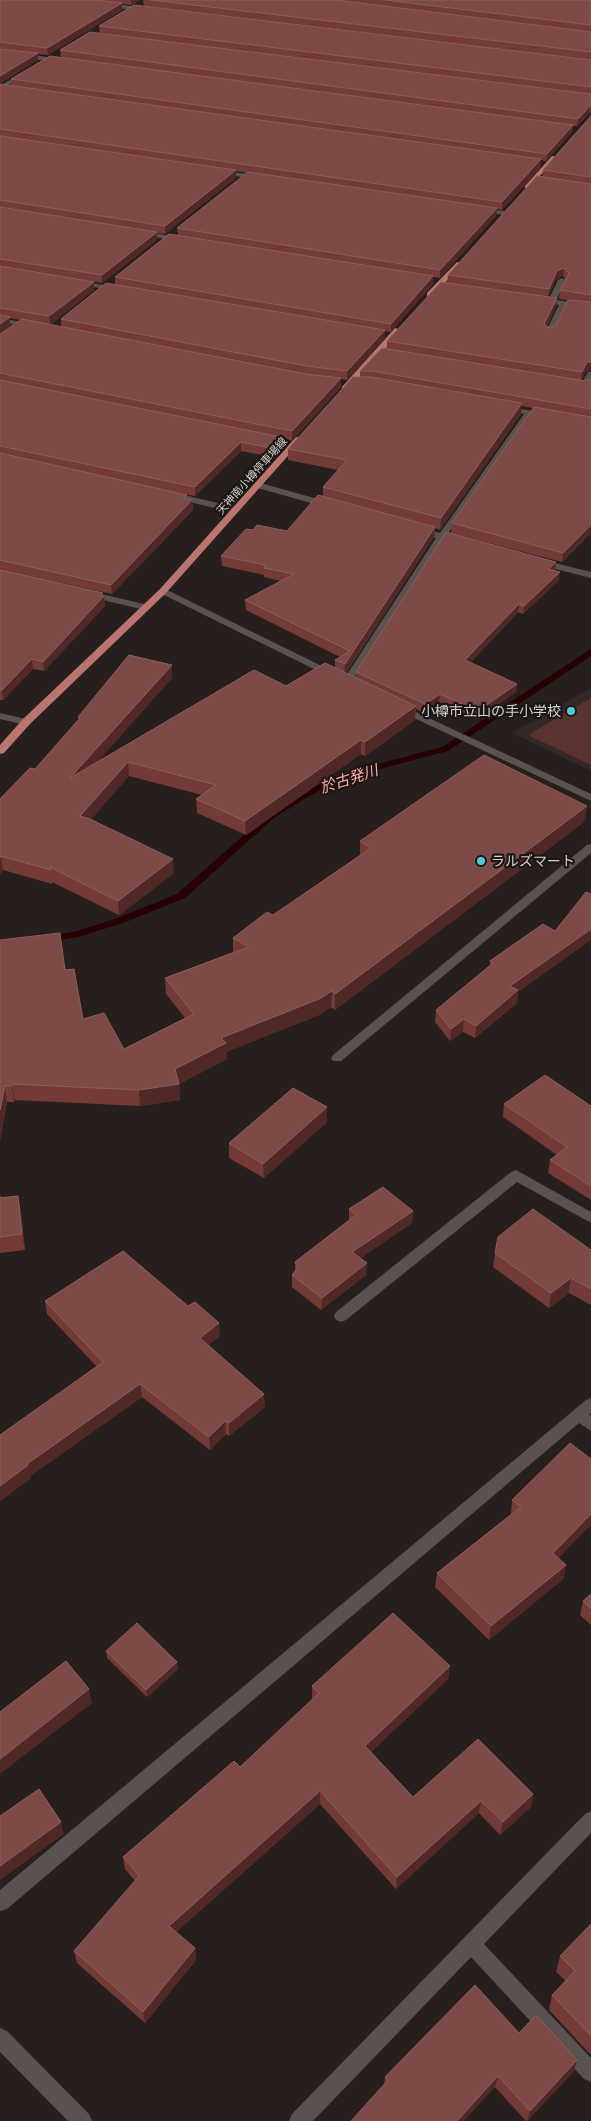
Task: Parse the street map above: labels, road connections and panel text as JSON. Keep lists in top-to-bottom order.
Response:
{
  "streets": {
    "main road": ["天神南小樽停車場線"]
  },
  "water": ["於古発川"],
  "places": ["小樽市立山の手小学校", "ラルズマート"]
}
